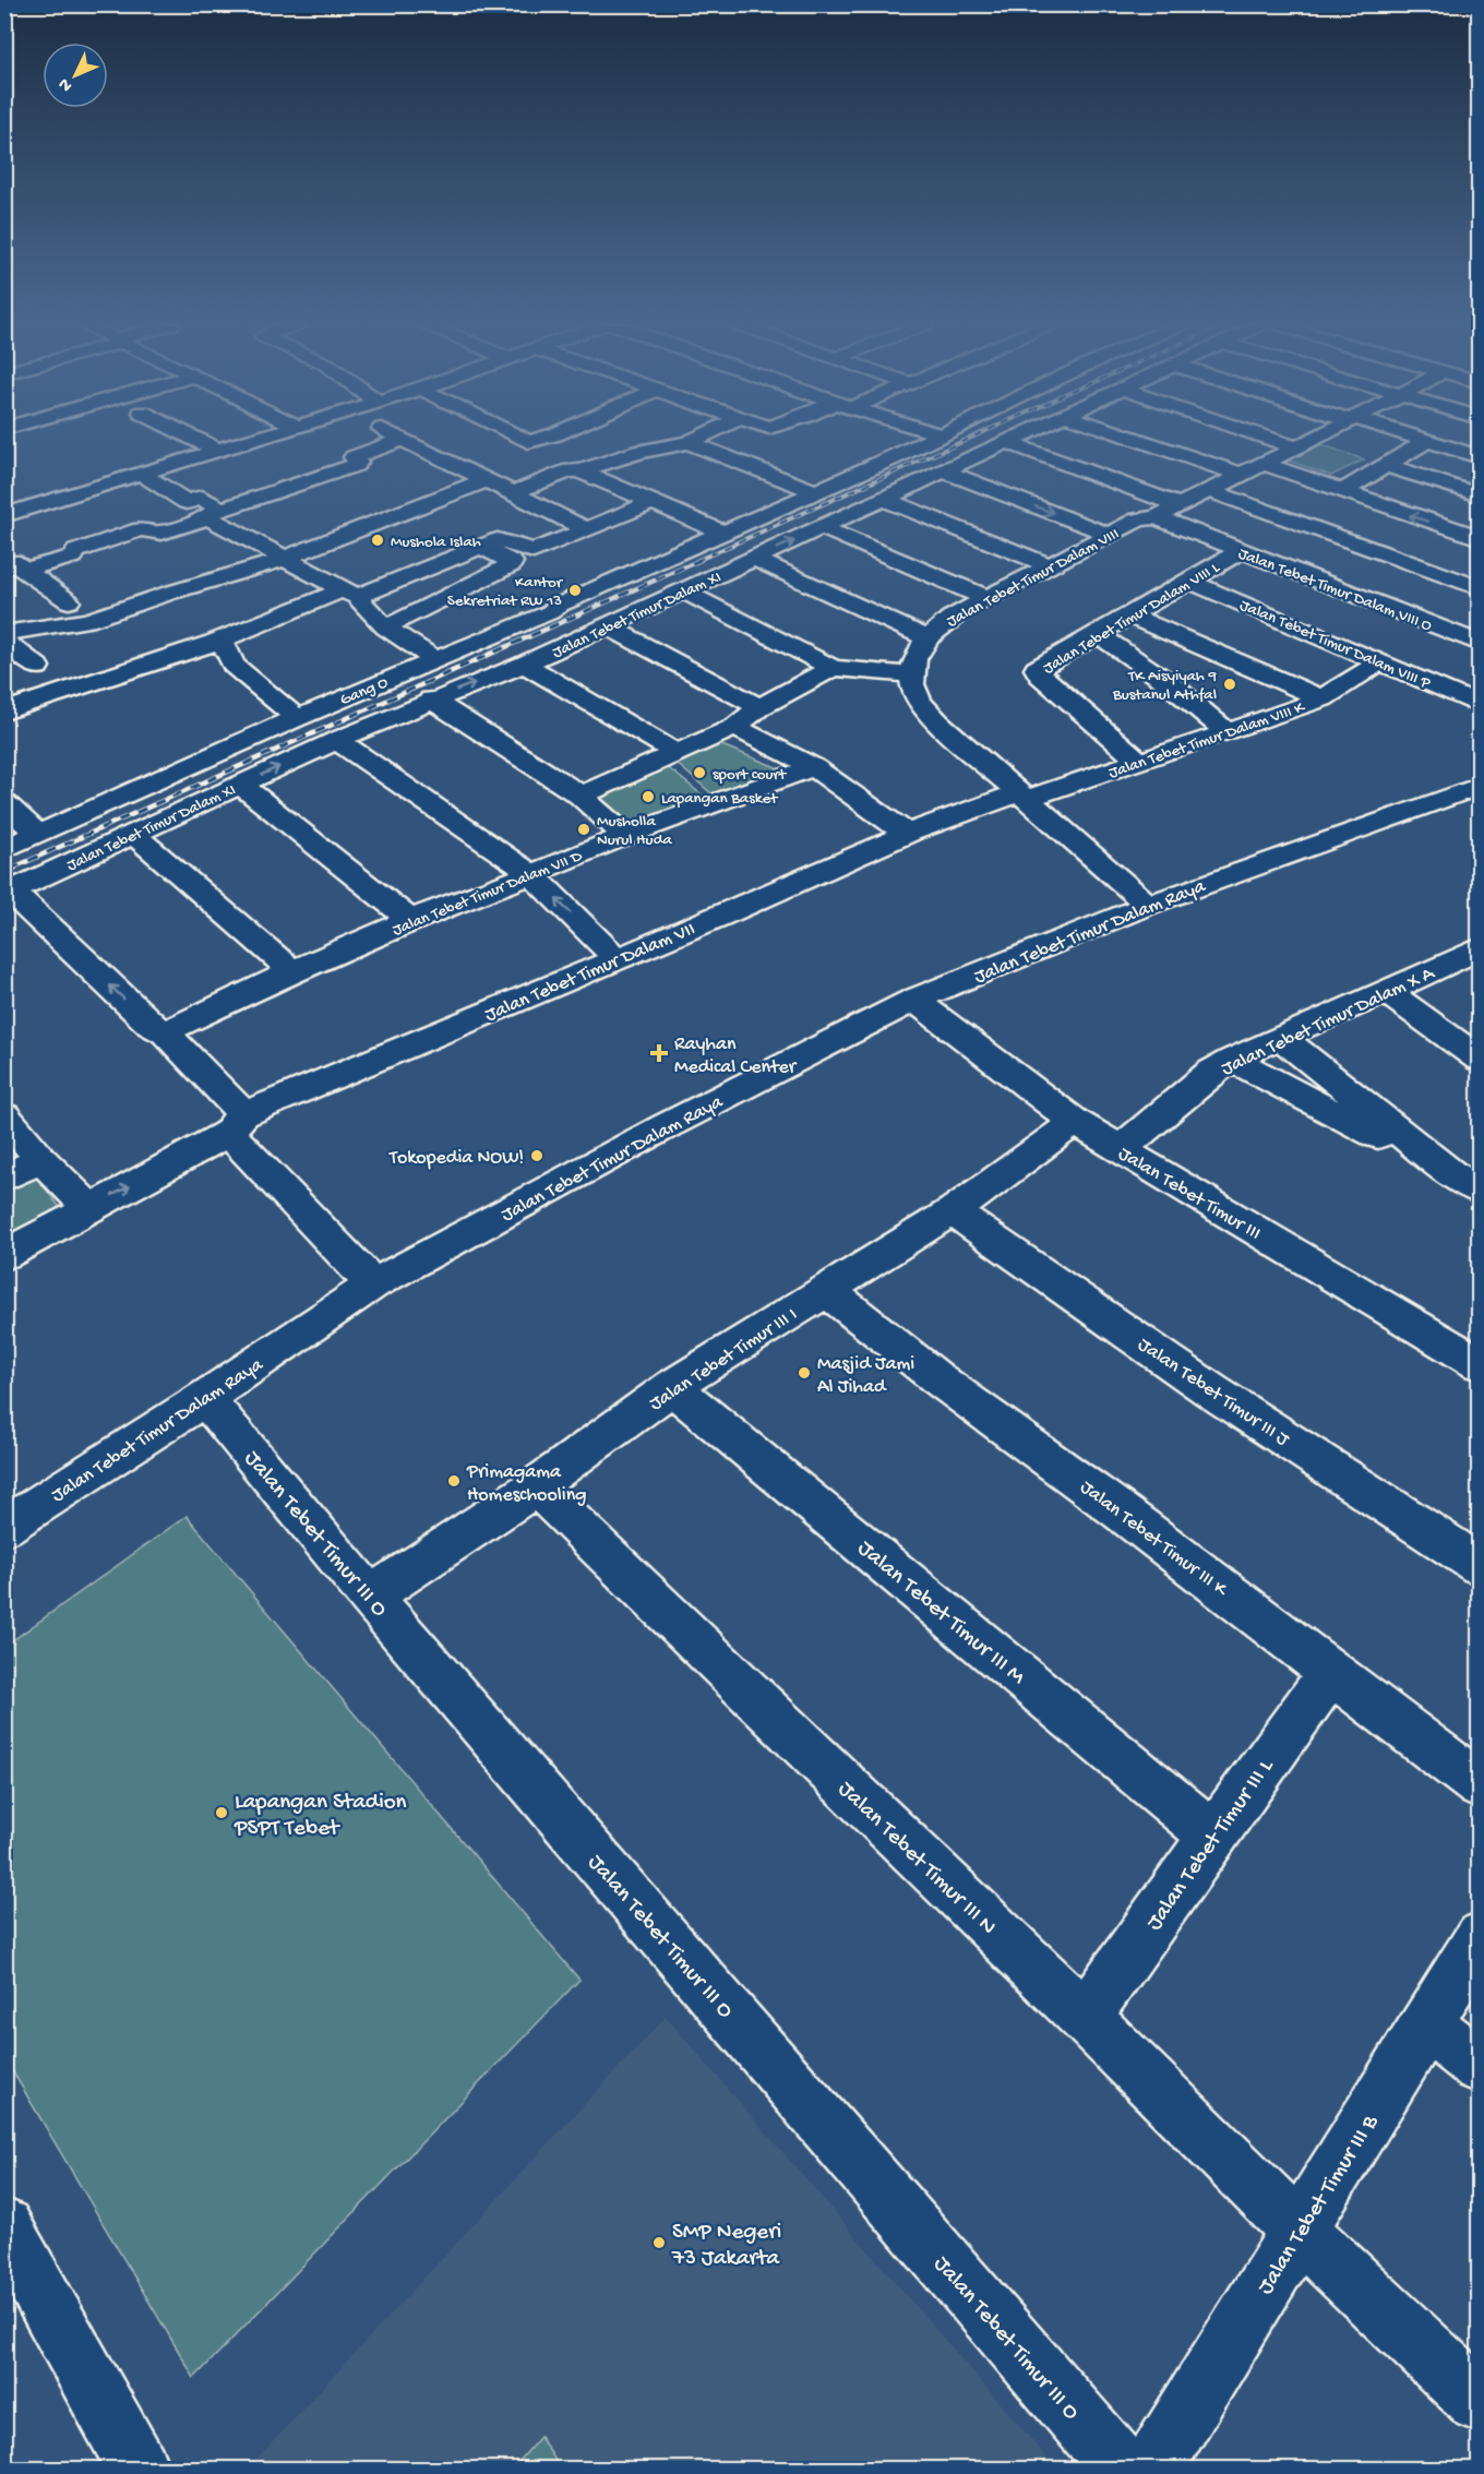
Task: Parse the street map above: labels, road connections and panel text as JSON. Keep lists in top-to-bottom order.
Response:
{
  "streets": {
    "street": [
      "Jalan Tebet Timur Dalam VIII",
      "Jalan Tebet Timur Dalam VIII O",
      "Jalan Tebet Timur Dalam XI",
      "Jalan Tebet Timur Dalam VIII L",
      "Jalan Tebet Timur Dalam VIII P",
      "Gang O",
      "Jalan Tebet Timur Dalam VIII K",
      "Jalan Tebet Timur Dalam VII D",
      "Jalan Tebet Timur Dalam Raya",
      "Jalan Tebet Timur Dalam VII",
      "Jalan Tebet Timur Dalam X A",
      "Jalan Tebet Timur III",
      "Jalan Tebet Timur III I",
      "Jalan Tebet Timur III J",
      "Jalan Tebet Timur III O",
      "Jalan Tebet Timur III K",
      "Jalan Tebet Timur III M",
      "Jalan Tebet Timur III L",
      "Jalan Tebet Timur III N",
      "Jalan Tebet Timur III B"
    ]
  },
  "crossings": [
    ["Jalan Tebet Timur Dalam VIII", "Jalan Tebet Timur Dalam VIII O"],
    ["Jalan Tebet Timur Dalam VIII O", "Jalan Tebet Timur Dalam VIII L"],
    ["Jalan Tebet Timur Dalam VIII L", "Jalan Tebet Timur Dalam VIII P"],
    ["Jalan Tebet Timur Dalam VIII L", "Jalan Tebet Timur Dalam VIII K"],
    ["Jalan Tebet Timur Dalam VIII P", "Jalan Tebet Timur Dalam VIII K"],
    ["Jalan Tebet Timur Dalam VIII K", "Jalan Tebet Timur Dalam VII"],
    ["Jalan Tebet Timur Dalam Raya", "Jalan Tebet Timur III"],
    ["Jalan Tebet Timur Dalam Raya", "Jalan Tebet Timur III O"],
    ["Jalan Tebet Timur Dalam X A", "Jalan Tebet Timur III"],
    ["Jalan Tebet Timur III", "Jalan Tebet Timur III I"],
    ["Jalan Tebet Timur III I", "Jalan Tebet Timur III J"],
    ["Jalan Tebet Timur III I", "Jalan Tebet Timur III O"],
    ["Jalan Tebet Timur III I", "Jalan Tebet Timur III K"],
    ["Jalan Tebet Timur III I", "Jalan Tebet Timur III M"],
    ["Jalan Tebet Timur III I", "Jalan Tebet Timur III N"],
    ["Jalan Tebet Timur III K", "Jalan Tebet Timur III L"],
    ["Jalan Tebet Timur III M", "Jalan Tebet Timur III L"],
    ["Jalan Tebet Timur III L", "Jalan Tebet Timur III N"],
    ["Jalan Tebet Timur III N", "Jalan Tebet Timur III B"]
  ],
  "places": {
    "other": [
      "Mushola Islah",
      "Kantor Sekretriat RW 13",
      "TK Aisyiyah 9 Bustanul Athfal",
      "sport court",
      "Lapangan Basket",
      "Musholla Nurul Huda",
      "Tokopedia NOW!",
      "Masjid Jami Al Jihad",
      "Primagama Homeschooling",
      "Lapangan Stadion PSPT Tebet",
      "SMP Negeri 73 Jakarta"
    ],
    "health": ["Rayhan Medical Center"]
  },
  "north": "bottom left"
}
